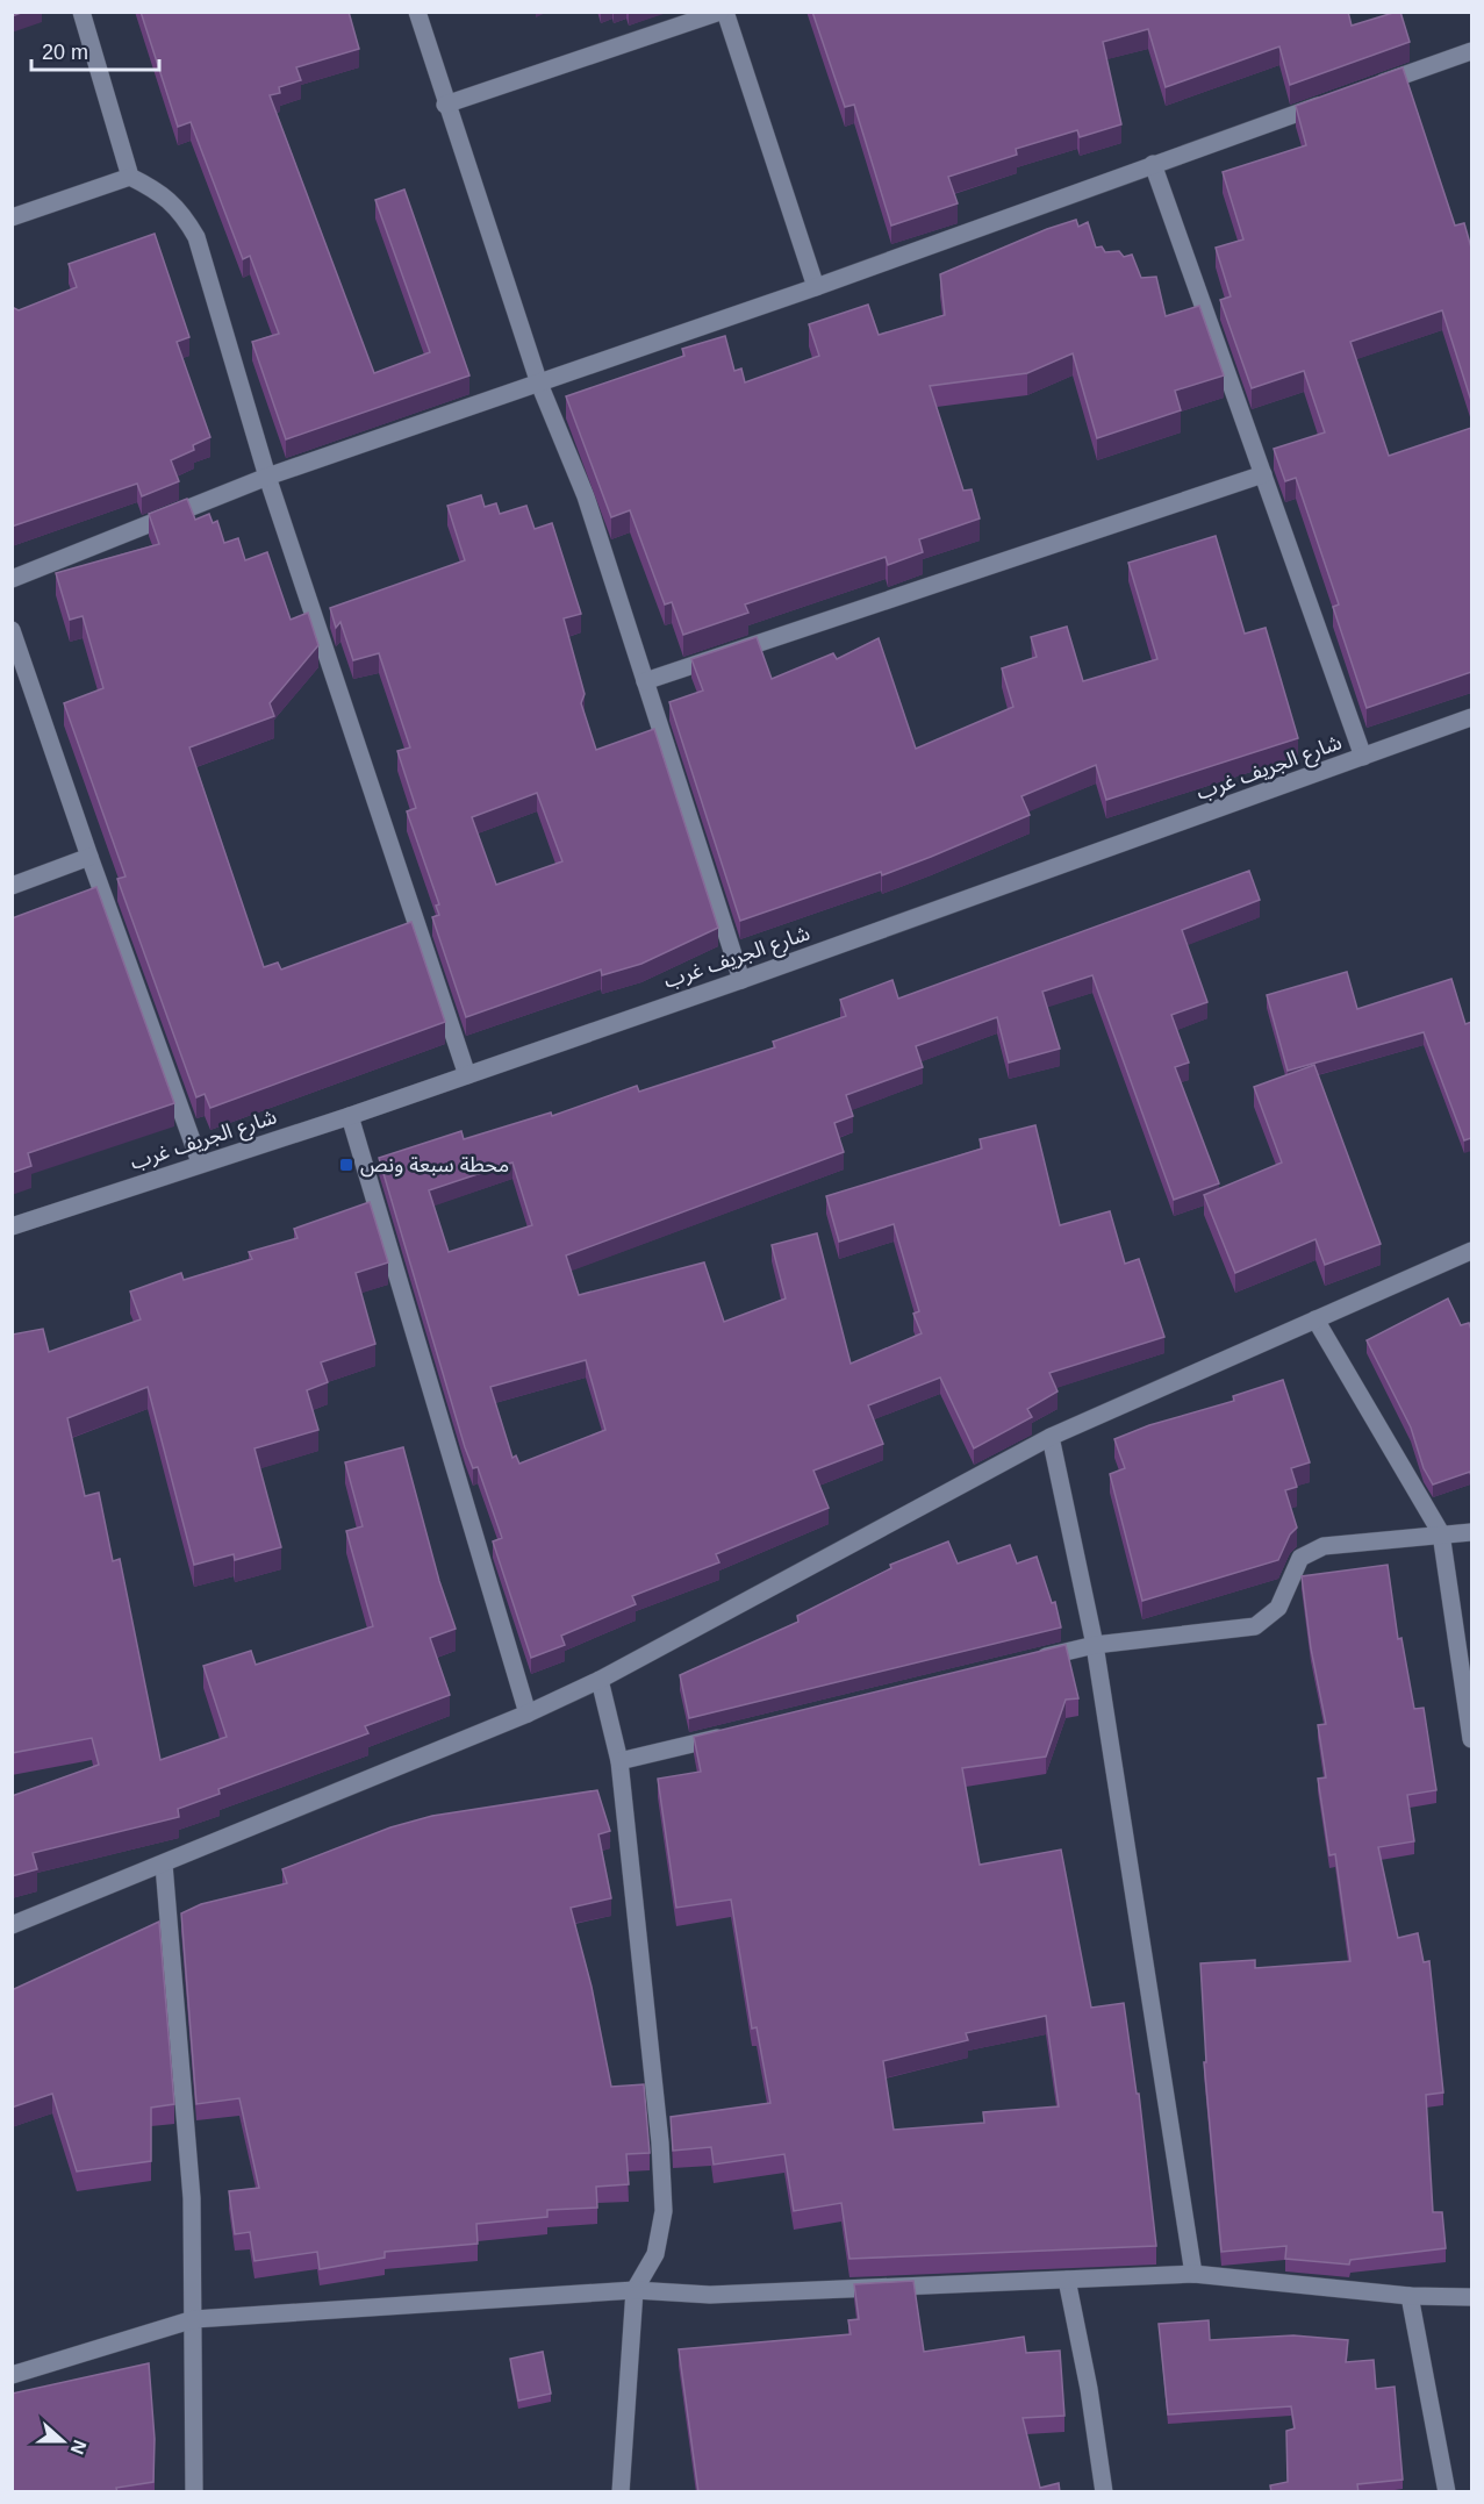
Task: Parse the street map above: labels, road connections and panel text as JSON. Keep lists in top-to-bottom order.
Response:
{
  "streets": {
    "street": ["شارع الجريف غرب"]
  },
  "places": {
    "transit": ["محطة سبعة ونص"]
  },
  "scale_bar": "20 m",
  "north": "right"
}
